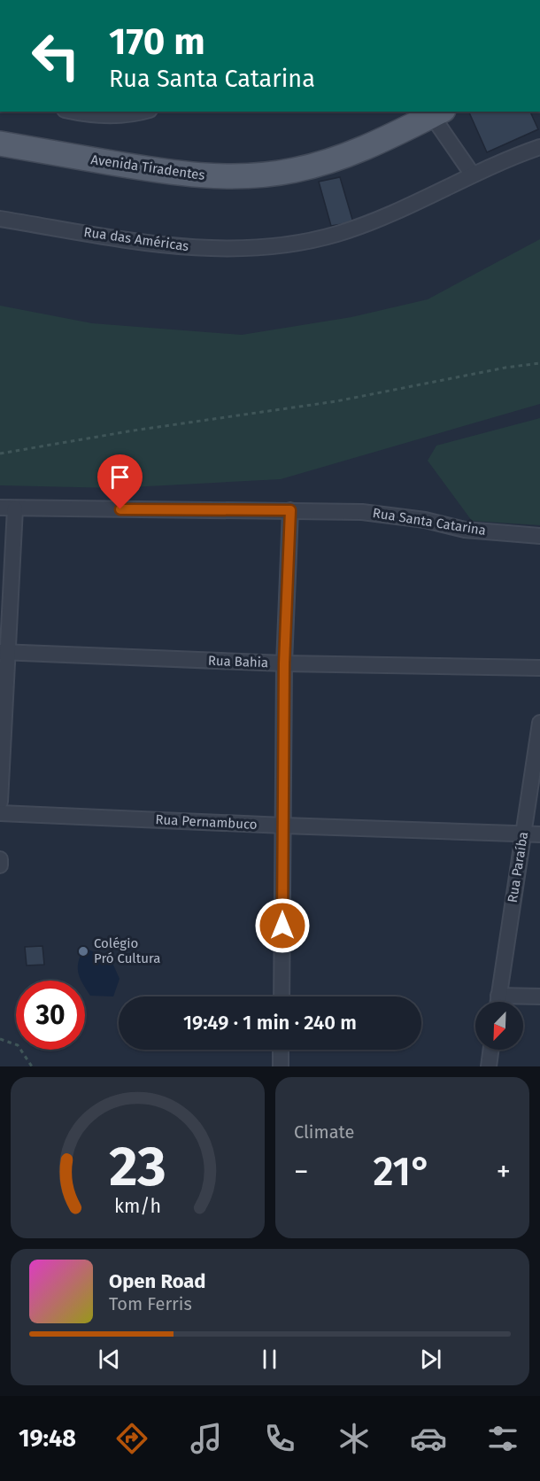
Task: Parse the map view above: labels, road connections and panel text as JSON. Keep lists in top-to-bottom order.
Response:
{
  "streets": {
    "main road": ["Avenida Tiradentes"],
    "street": [
      "Rua das Américas",
      "Rua Santa Catarina",
      "Rua Bahia",
      "Rua Pernambuco",
      "Rua Paraíba"
    ]
  },
  "crossings": [
    ["Rua Pernambuco", "Rua Paraíba"]
  ],
  "places": ["Colégio Pró Cultura"],
  "north": "bottom left",
  "page": {
    "turn": ["170 m", "Rua Santa Catarina"],
    "limit": "30",
    "trip": "19:49 · 1 min · 240 m",
    "tile": "Climate",
    "heat": ["−", "21°", "+"],
    "song": ["Open Road", "Tom Ferris"],
    "tabs": "19:48",
    "gauge": ["23", "km/h"]
  }
}
